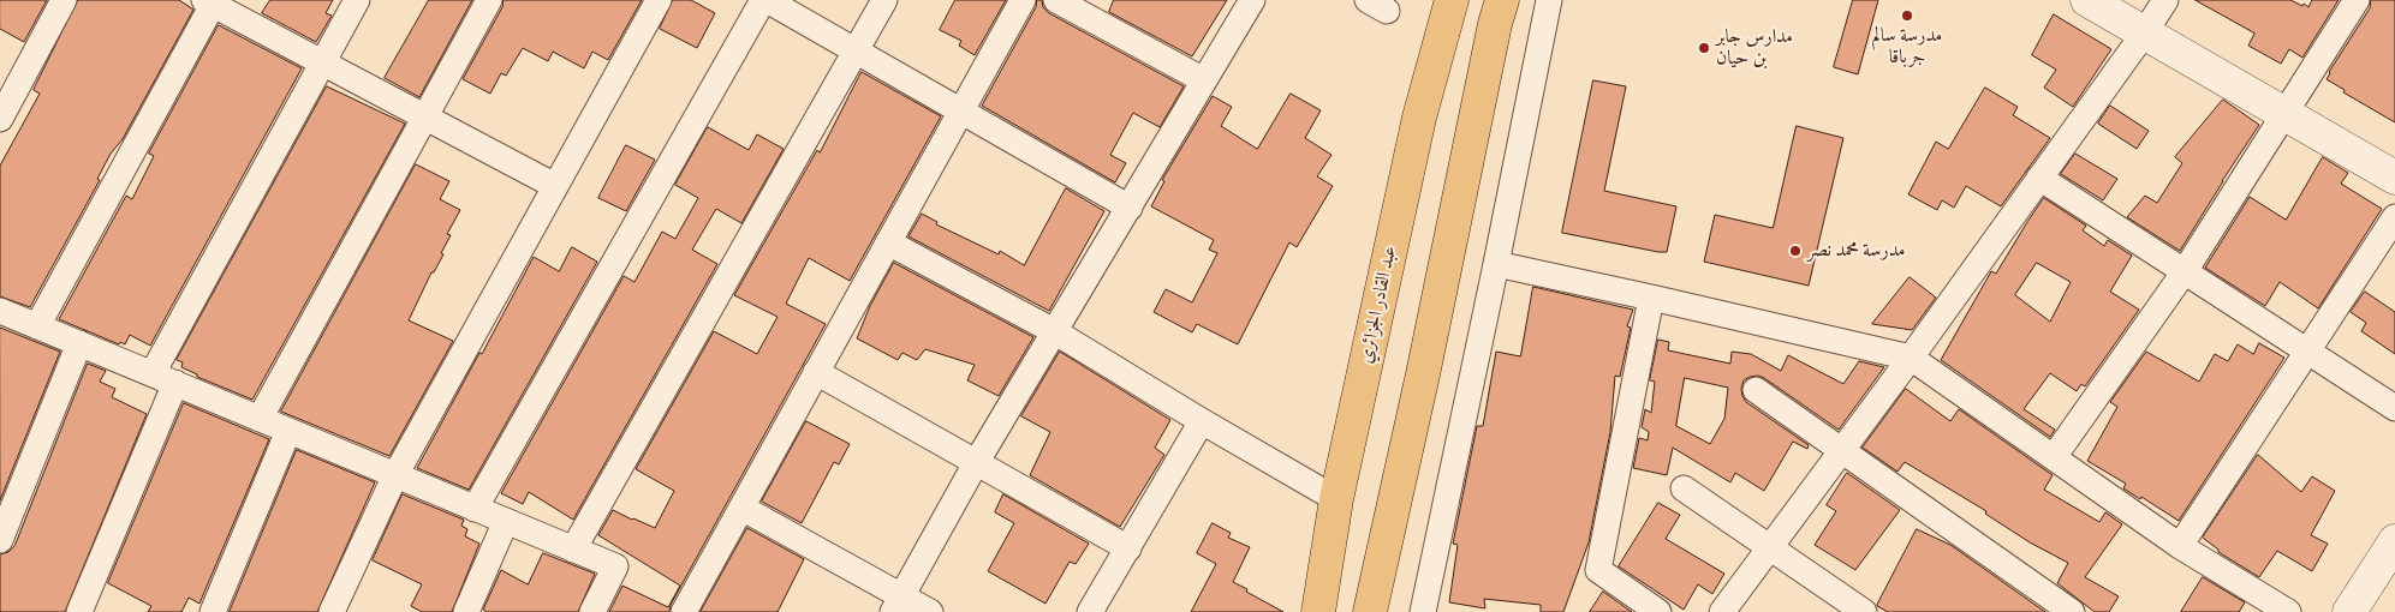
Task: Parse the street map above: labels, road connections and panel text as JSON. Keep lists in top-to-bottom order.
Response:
{
  "streets": {
    "highway": ["عبد القادر الجزائري"]
  },
  "places": ["مدرسة سالم جرباقا", "مدارس جابر بن حيان", "مدرسة محمد نصر"]
}
